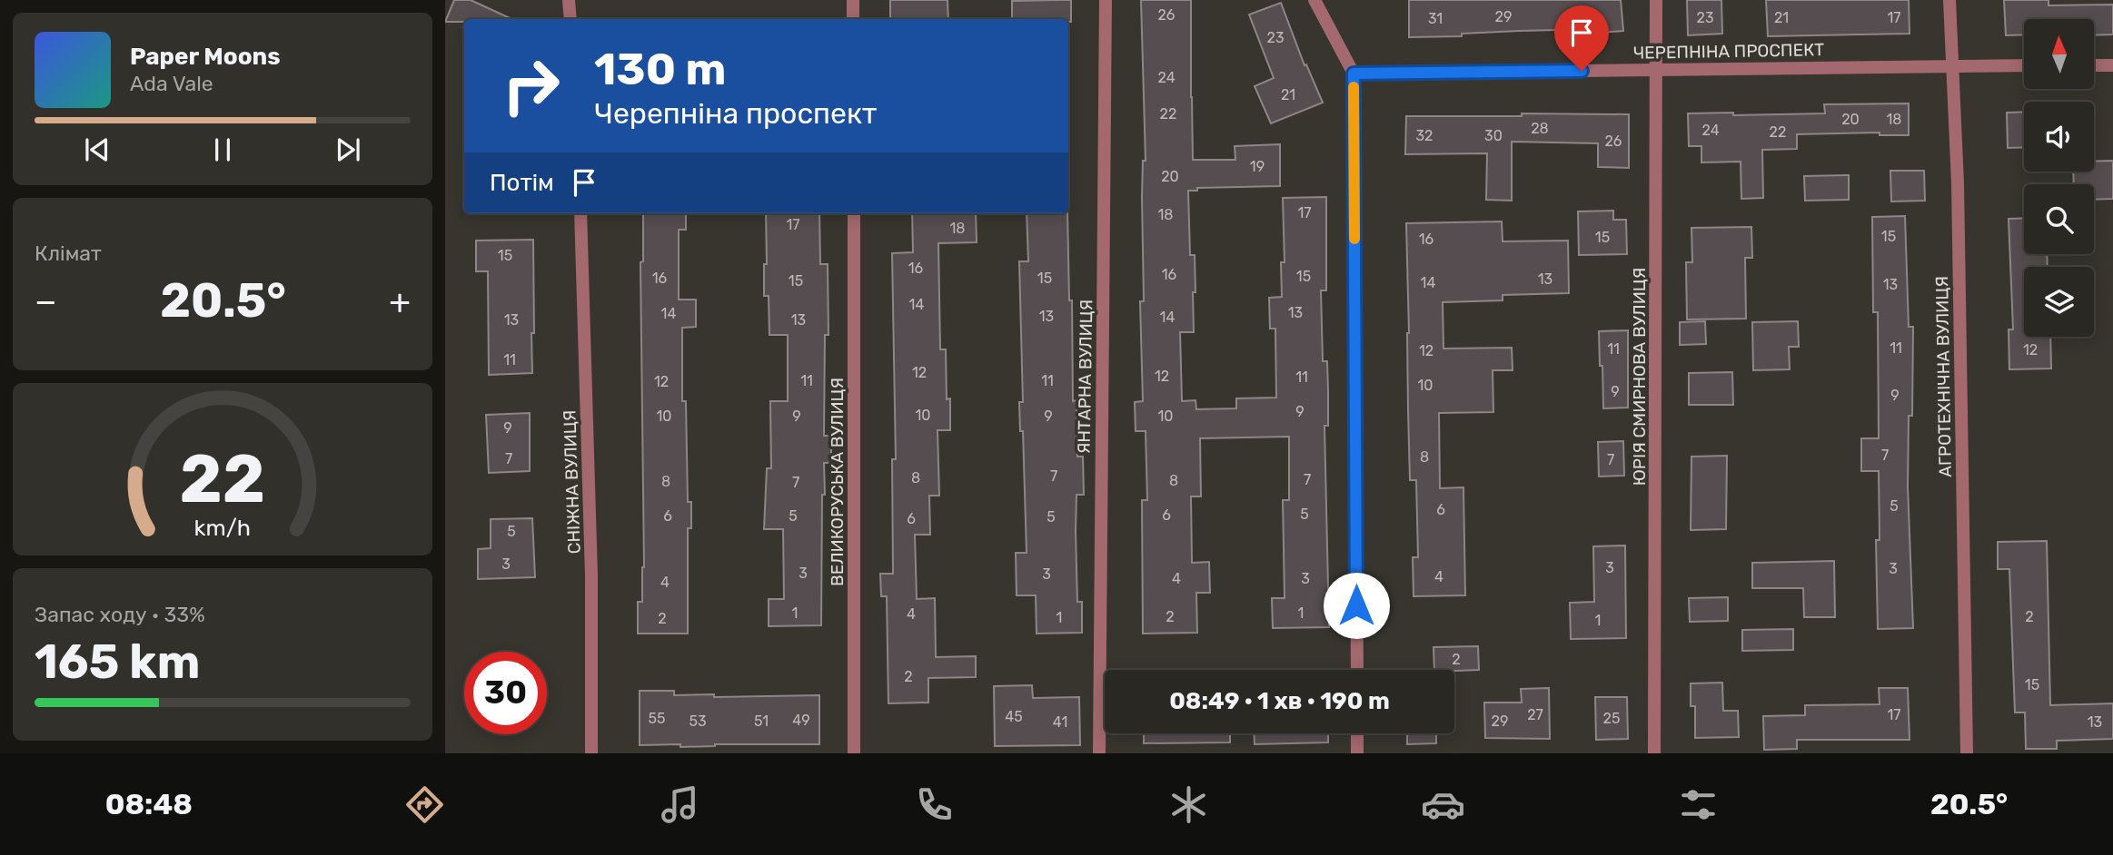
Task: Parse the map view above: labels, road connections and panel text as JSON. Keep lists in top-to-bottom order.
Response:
{
  "streets": {
    "street": [
      "ЧЕРЕПНІНА ПРОСПЕКТ",
      "ЯНТАРНА ВУЛИЦЯ",
      "ЮРІЯ СМИРНОВА ВУЛИЦЯ",
      "АГРОТЕХНІЧНА ВУЛИЦЯ",
      "СНІЖНА ВУЛИЦЯ",
      "ВЕЛИКОРУСЬКА ВУЛИЦЯ"
    ]
  },
  "crossings": [
    ["ЧЕРЕПНІНА ПРОСПЕКТ", "ЮРІЯ СМИРНОВА ВУЛИЦЯ"],
    ["ЧЕРЕПНІНА ПРОСПЕКТ", "АГРОТЕХНІЧНА ВУЛИЦЯ"]
  ],
  "house_numbers": [
    "26",
    "29",
    "23",
    "21",
    "17",
    "31",
    "23",
    "24",
    "21",
    "22",
    "20",
    "18",
    "28",
    "24",
    "22",
    "32",
    "30",
    "26",
    "19",
    "20",
    "17",
    "18",
    "17",
    "18",
    "15",
    "15",
    "16",
    "15",
    "16",
    "16",
    "15",
    "16",
    "15",
    "13",
    "15",
    "14",
    "13",
    "14",
    "13",
    "14",
    "13",
    "14",
    "13",
    "13",
    "11",
    "11",
    "12",
    "12",
    "11",
    "12",
    "12",
    "11",
    "11",
    "11",
    "12",
    "10",
    "9",
    "9",
    "9",
    "10",
    "10",
    "9",
    "9",
    "10",
    "9",
    "7",
    "8",
    "7",
    "7",
    "7",
    "8",
    "7",
    "8",
    "8",
    "7",
    "5",
    "6",
    "5",
    "6",
    "6",
    "5",
    "5",
    "6",
    "5",
    "3",
    "3",
    "3",
    "3",
    "3",
    "4",
    "4",
    "3",
    "4",
    "1",
    "1",
    "4",
    "2",
    "2",
    "1",
    "2",
    "1",
    "2",
    "2",
    "15",
    "27",
    "17",
    "45",
    "55",
    "25",
    "49",
    "53",
    "51",
    "29",
    "41",
    "13"
  ],
  "north": "top",
  "page": {
    "turn": ["130 m", "Черепніна проспект"],
    "song": ["Paper Moons", "Ada Vale"],
    "then": "Потім",
    "tile": [
      "Клімат",
      ["Запас ходу · 33%", "165 km"]
    ],
    "heat": ["−", "20.5°", "+"],
    "limit": "30",
    "trip": "08:49 · 1 хв · 190 m",
    "tabs": ["08:48", "20.5°"],
    "gauge": ["22", "km/h"]
  }
}
